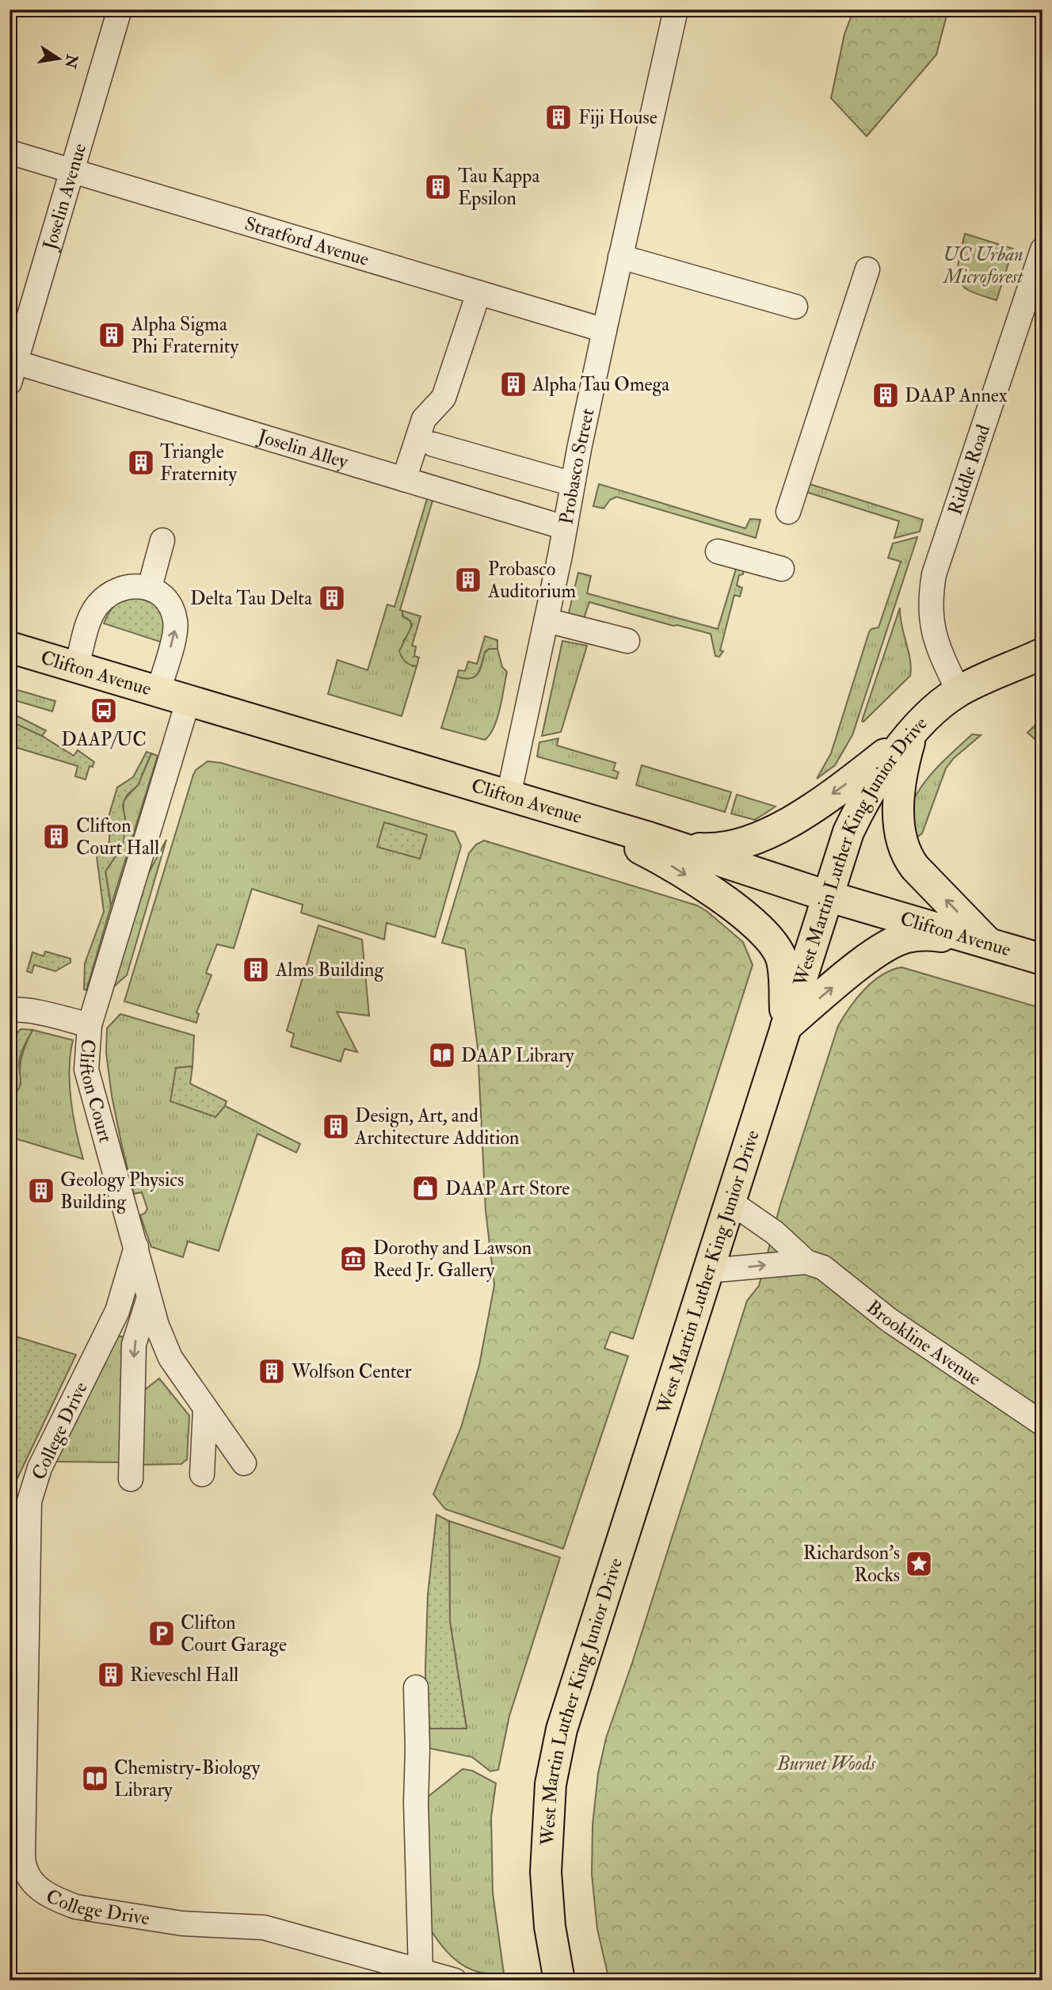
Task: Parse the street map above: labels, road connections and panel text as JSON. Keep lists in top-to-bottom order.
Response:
{
  "streets": {
    "main road": ["Clifton Avenue", "West Martin Luther King Junior Drive"],
    "street": [
      "Joselin Avenue",
      "Stratford Avenue",
      "Joselin Alley",
      "Probasco Street",
      "Riddle Road",
      "Clifton Court",
      "Brookline Avenue",
      "College Drive"
    ]
  },
  "crossings": [
    ["Joselin Avenue", "Stratford Avenue"],
    ["Joselin Avenue", "Joselin Alley"],
    ["Stratford Avenue", "Probasco Street"],
    ["Joselin Alley", "Probasco Street"],
    ["Probasco Street", "Clifton Avenue"],
    ["Riddle Road", "West Martin Luther King Junior Drive"],
    ["Clifton Avenue", "West Martin Luther King Junior Drive"],
    ["Clifton Avenue", "Clifton Court"],
    ["West Martin Luther King Junior Drive", "Brookline Avenue"],
    ["Clifton Court", "College Drive"]
  ],
  "parks": ["UC Urban Microforest", "Burnet Woods"],
  "places": {
    "building": [
      "Fiji House",
      "Tau Kappa Epsilon",
      "Alpha Sigma Phi Fraternity",
      "Alpha Tau Omega",
      "DAAP Annex",
      "Triangle Fraternity",
      "Probasco Auditorium",
      "Delta Tau Delta",
      "Clifton Court Hall",
      "Alms Building",
      "Design, Art, and Architecture Addition",
      "Geology Physics Building",
      "Wolfson Center",
      "Rieveschl Hall"
    ],
    "bus stop": ["DAAP/UC"],
    "library": ["DAAP Library", "Chemistry-Biology Library"],
    "shop": ["DAAP Art Store"],
    "museum": ["Dorothy and Lawson Reed Jr. Gallery"],
    "place": ["Richardson’s Rocks"],
    "parking": ["Clifton Court Garage"]
  },
  "north": "right"
}
